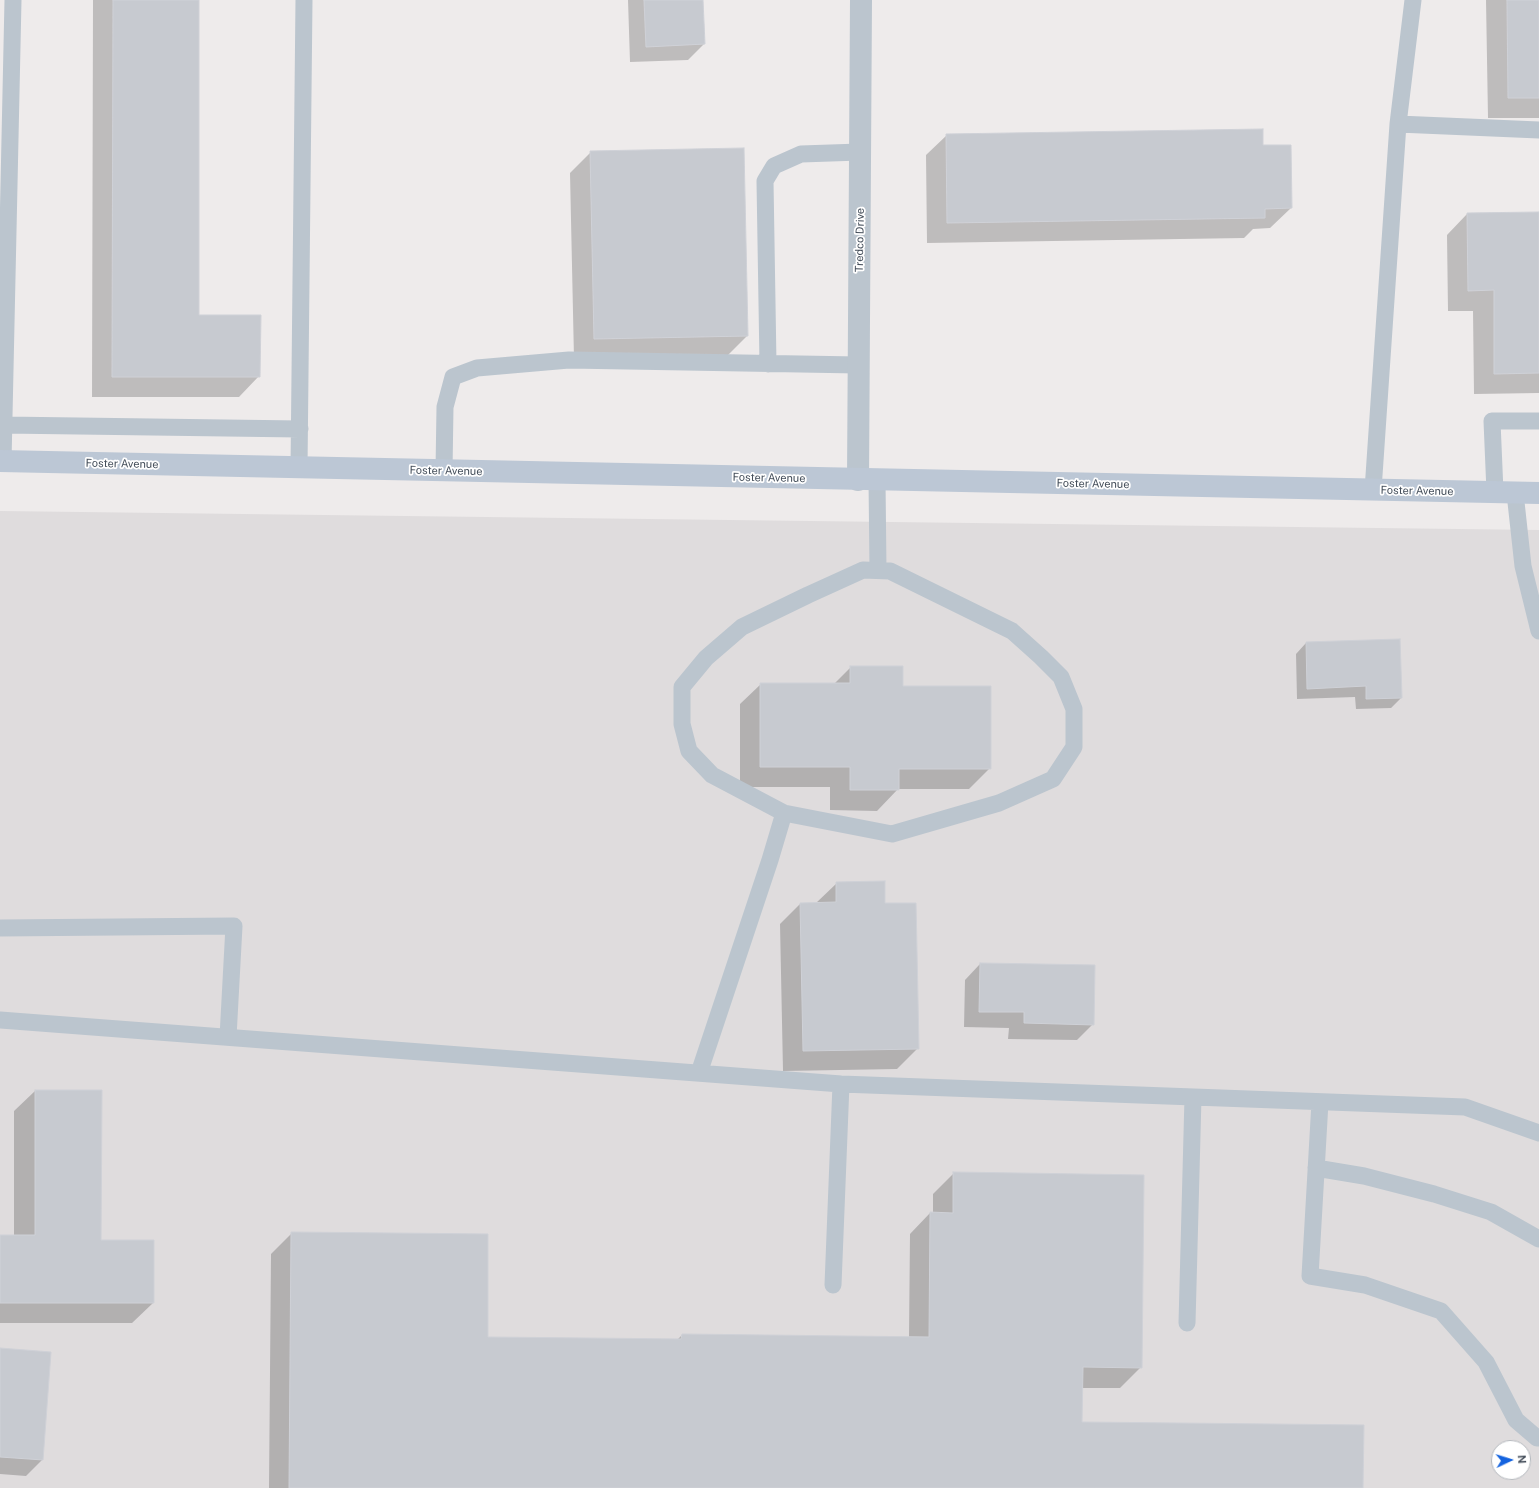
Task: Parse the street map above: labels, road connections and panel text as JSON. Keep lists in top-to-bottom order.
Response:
{
  "streets": {
    "main road": ["Foster Avenue"],
    "street": ["Tredco Drive"]
  },
  "crossings": [
    ["Tredco Drive", "Foster Avenue"]
  ],
  "north": "right"
}
